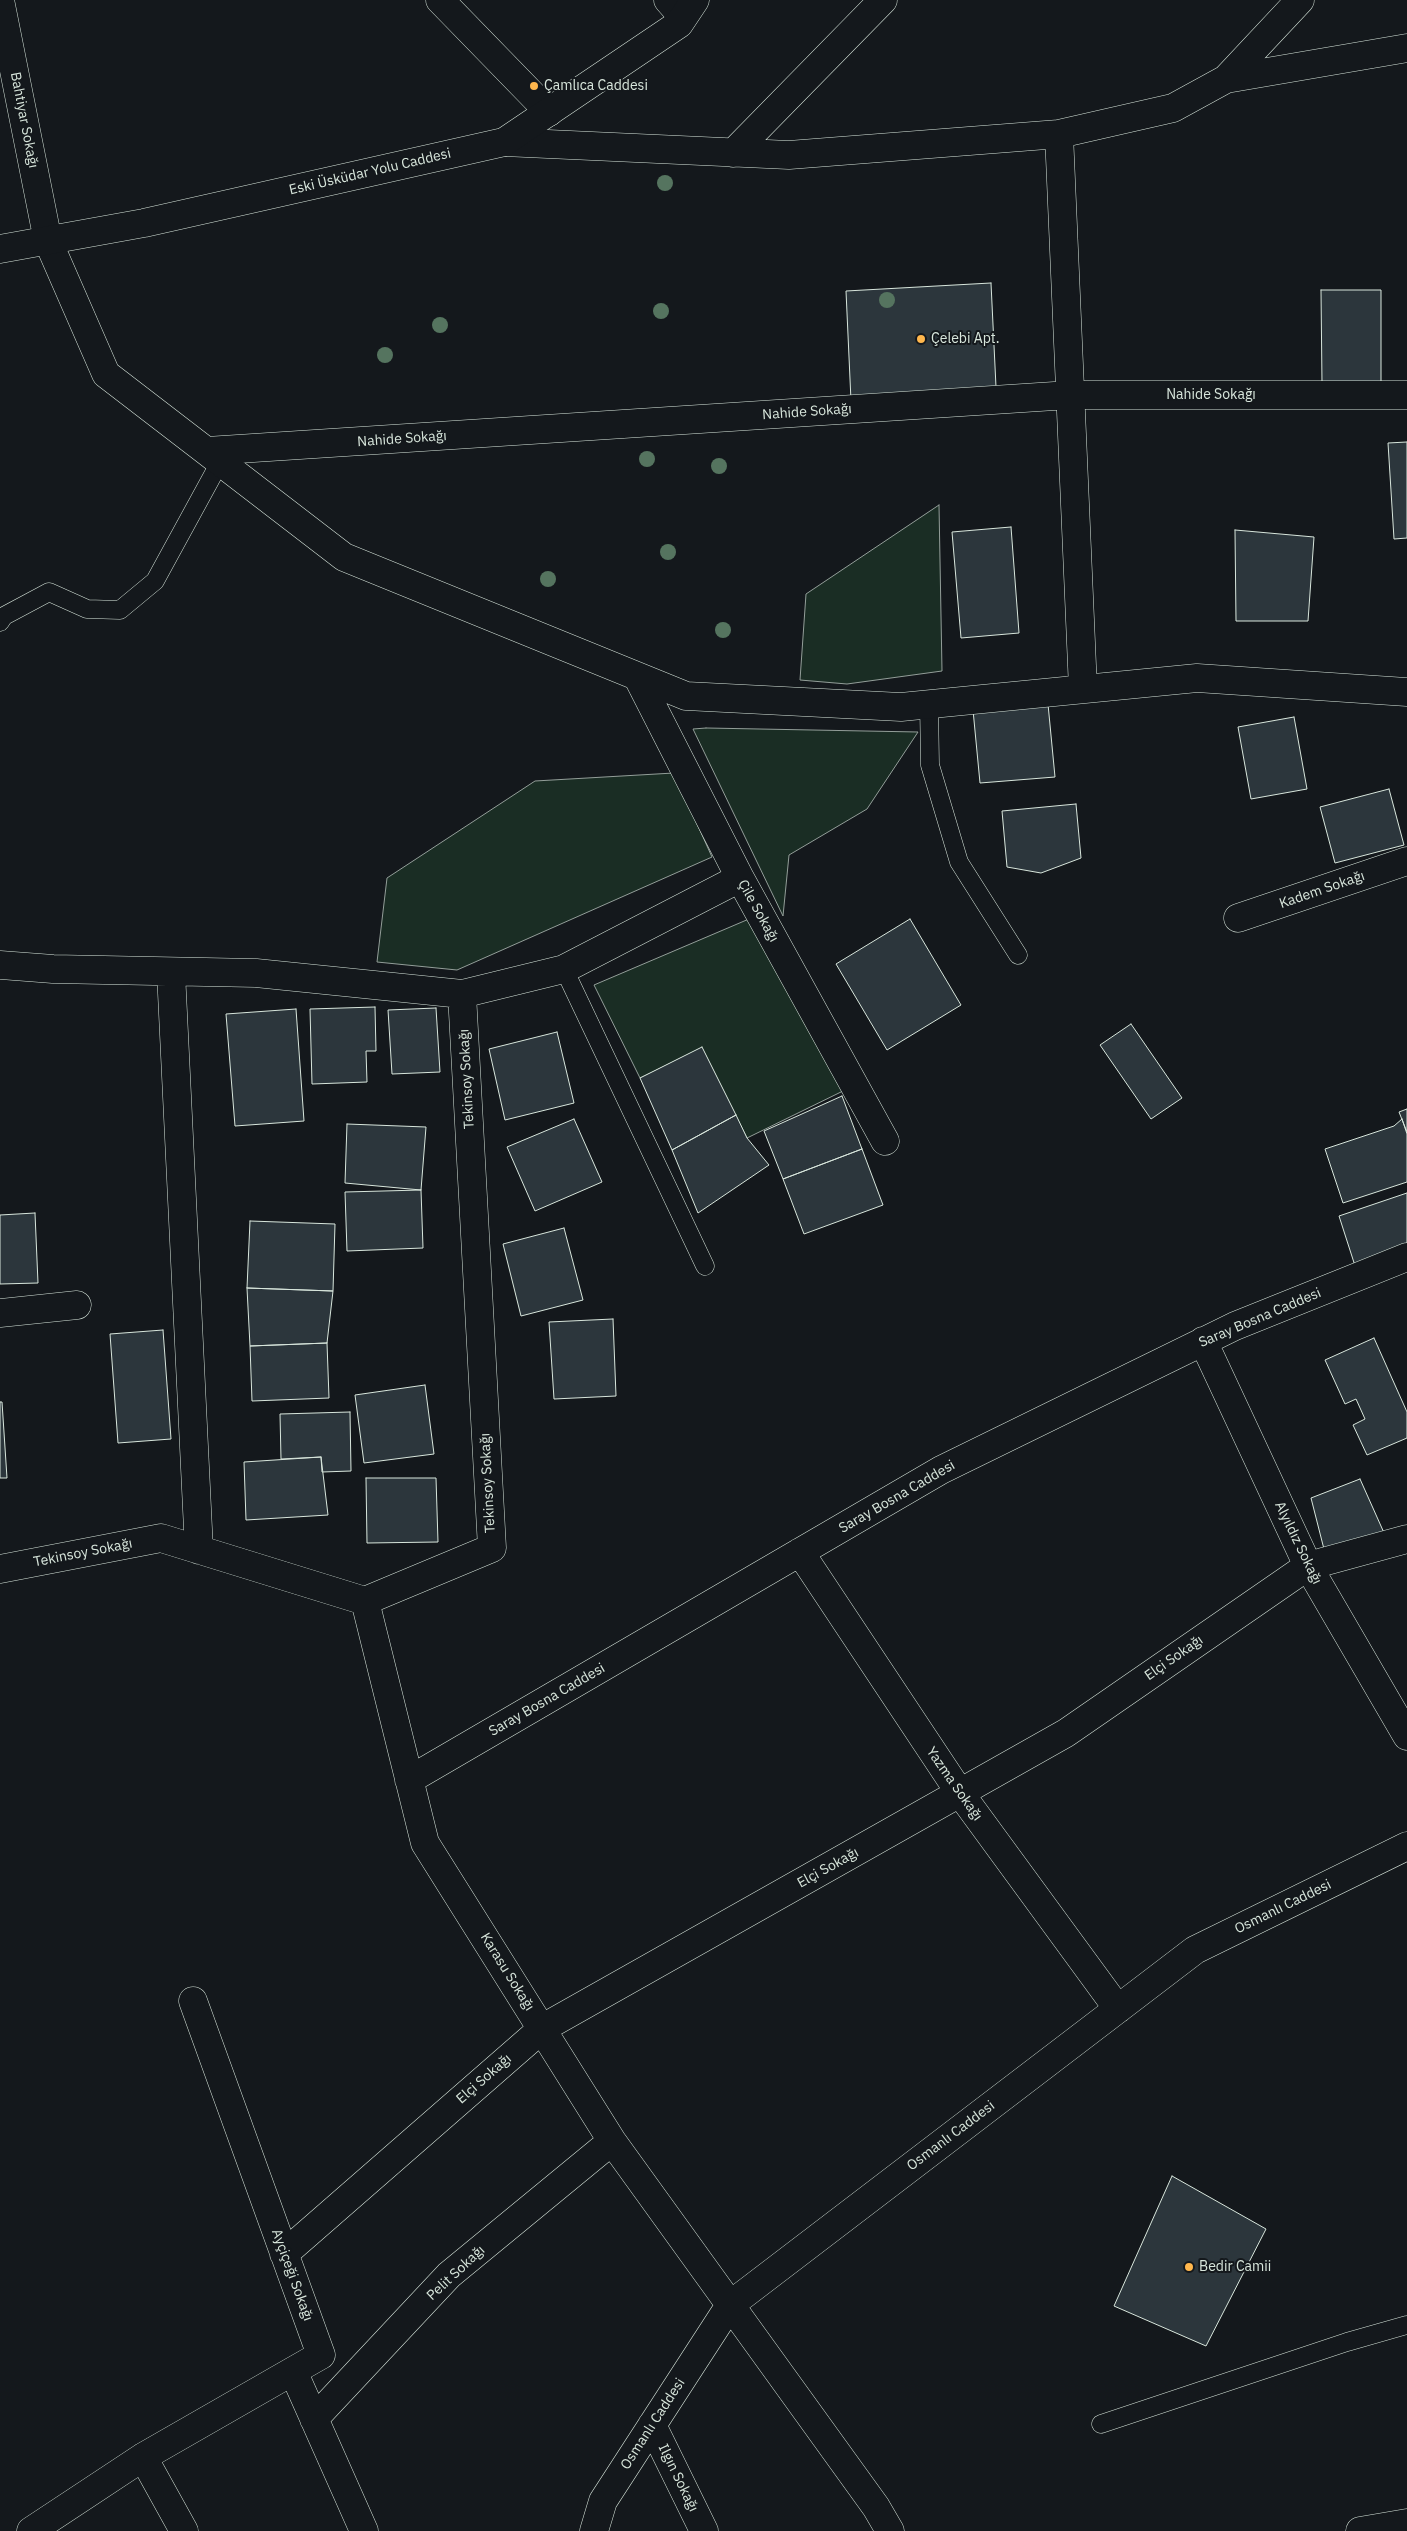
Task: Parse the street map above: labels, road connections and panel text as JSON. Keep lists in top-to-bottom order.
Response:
{
  "streets": {
    "street": [
      "Bahtiyar Sokağı",
      "Eski Üsküdar Yolu Caddesi",
      "Nahide Sokağı",
      "Kadem Sokağı",
      "Çile Sokağı",
      "Tekinsoy Sokağı",
      "Saray Bosna Caddesi",
      "Alyıldız Sokağı",
      "Elçi Sokağı",
      "Yazma Sokağı",
      "Osmanlı Caddesi",
      "Karasu Sokağı",
      "Pelit Sokağı",
      "Ayçiçeği Sokağı",
      "Ilgın Sokağı"
    ]
  },
  "crossings": [
    ["Bahtiyar Sokağı", "Eski Üsküdar Yolu Caddesi"],
    ["Bahtiyar Sokağı", "Nahide Sokağı"],
    ["Bahtiyar Sokağı", "Çile Sokağı"],
    ["Tekinsoy Sokağı", "Karasu Sokağı"],
    ["Saray Bosna Caddesi", "Alyıldız Sokağı"],
    ["Saray Bosna Caddesi", "Yazma Sokağı"],
    ["Saray Bosna Caddesi", "Karasu Sokağı"],
    ["Alyıldız Sokağı", "Elçi Sokağı"],
    ["Elçi Sokağı", "Yazma Sokağı"],
    ["Elçi Sokağı", "Karasu Sokağı"],
    ["Elçi Sokağı", "Ayçiçeği Sokağı"],
    ["Yazma Sokağı", "Osmanlı Caddesi"],
    ["Osmanlı Caddesi", "Karasu Sokağı"],
    ["Osmanlı Caddesi", "Ilgın Sokağı"],
    ["Karasu Sokağı", "Pelit Sokağı"]
  ],
  "places": ["Çamlıca Caddesi", "Çelebi Apt.", "Bedir Camii"]
}
